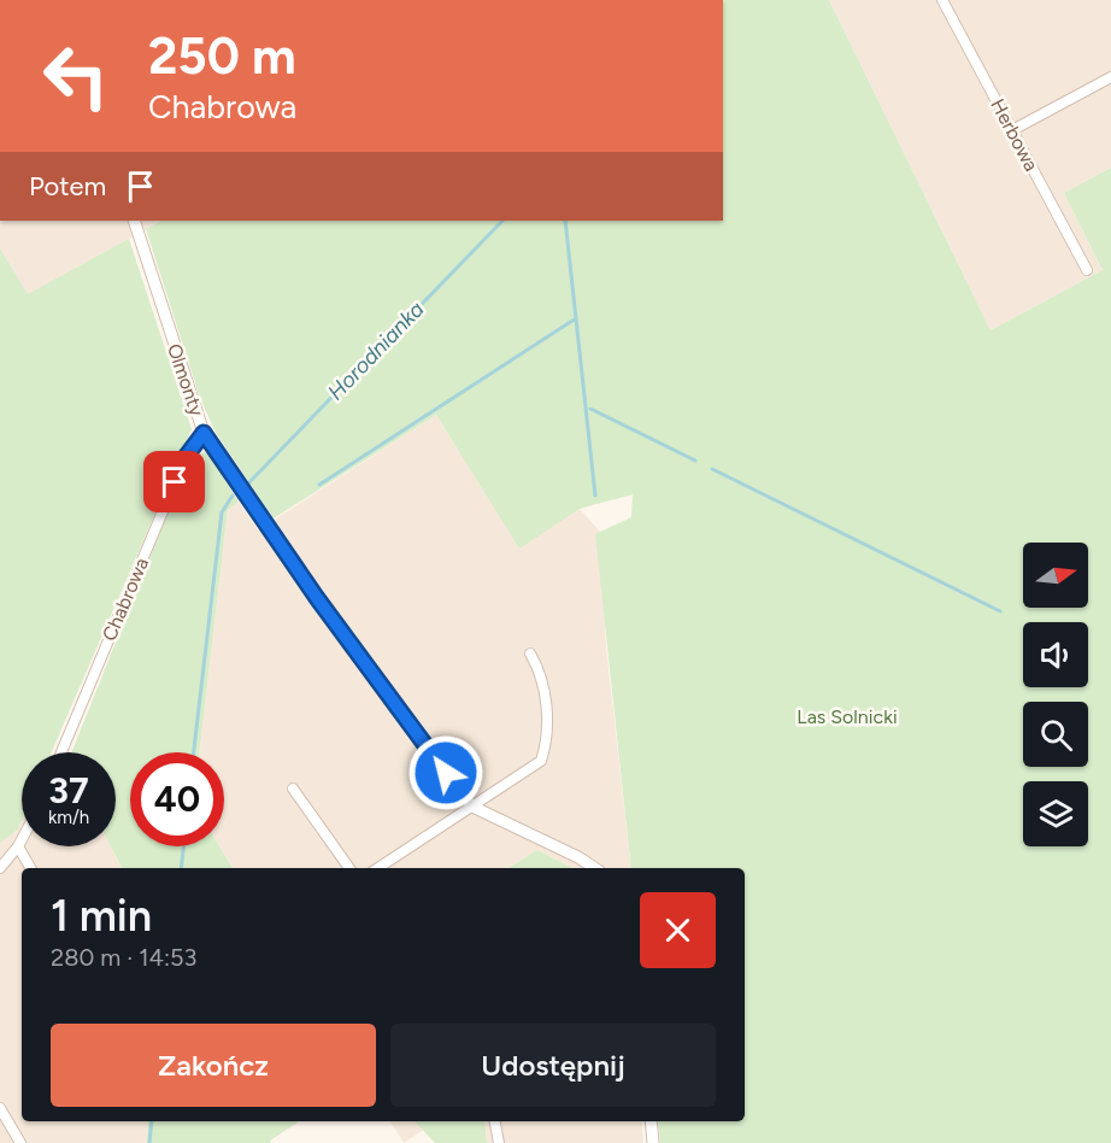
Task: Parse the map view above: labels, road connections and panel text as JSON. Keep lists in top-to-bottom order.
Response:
{
  "streets": {
    "street": ["Herbowa", "Olmonty", "Chabrowa"]
  },
  "crossings": [
    ["Olmonty", "Chabrowa"]
  ],
  "water": ["Horodnianka"],
  "parks": ["Las Solnicki"],
  "north": "right",
  "page": {
    "turn": ["250 m", "Chabrowa"],
    "then": "Potem",
    "speed": "37 km/h",
    "limit": "40",
    "heading": ["1 min", "280 m · 14:53"],
    "buttons": ["Zakończ", "Udostępnij"]
  }
}
